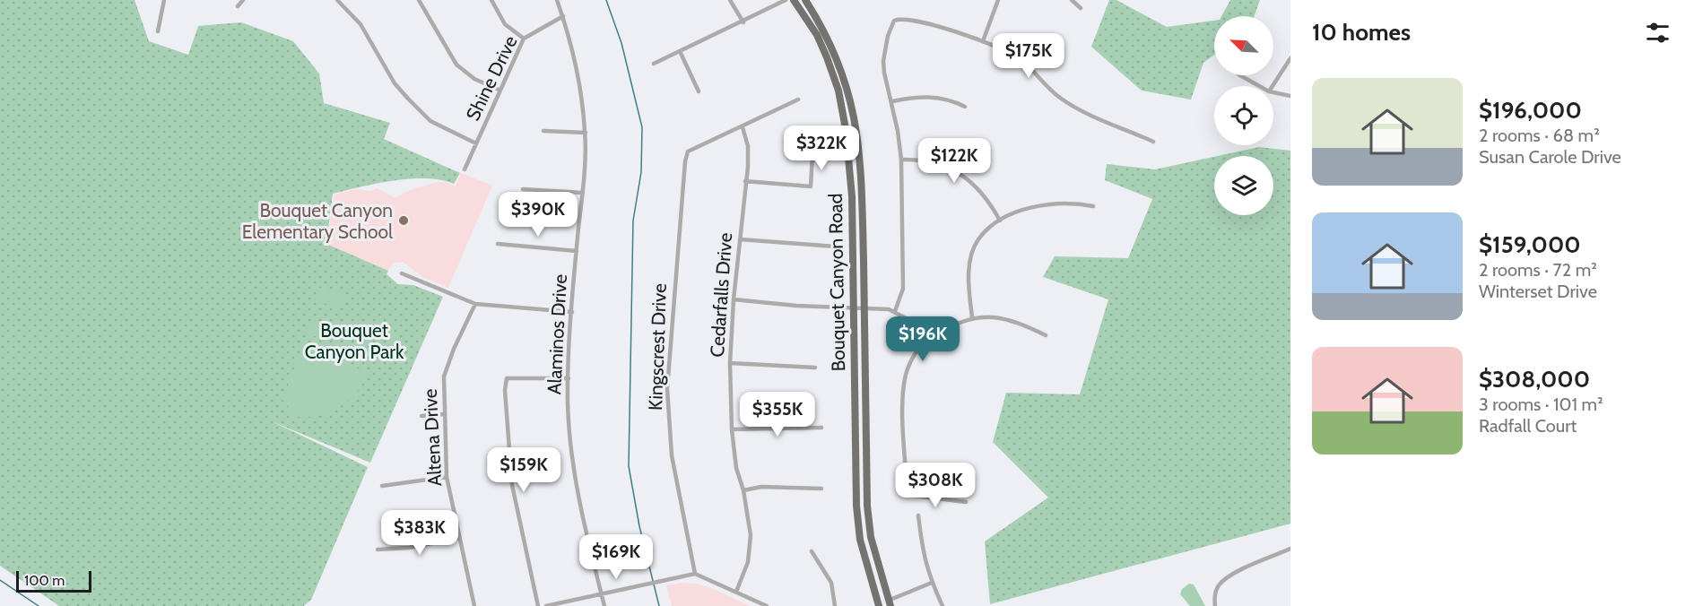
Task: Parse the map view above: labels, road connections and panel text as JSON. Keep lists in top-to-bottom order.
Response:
{
  "streets": {
    "main road": ["Bouquet Canyon Road"],
    "street": [
      "Shine Drive",
      "Cedarfalls Drive",
      "Alaminos Drive",
      "Kingscrest Drive",
      "Altena Drive"
    ]
  },
  "crossings": [
    ["Shine Drive", "Alaminos Drive"],
    ["Cedarfalls Drive", "Kingscrest Drive"]
  ],
  "parks": ["Bouquet Canyon Park"],
  "places": ["Bouquet Canyon Elementary School"],
  "scale_bar": "100 m",
  "north": "top left",
  "page": {
    "heading": "10 homes",
    "price": [
      "$175K",
      "$322K",
      "$122K",
      "$390K",
      "$196K",
      "$355K",
      "$159K",
      "$308K",
      "$383K",
      "$169K"
    ],
    "list": [
      {
        "name": "$196,000",
        "note": "2 rooms · 68 m² · Susan Carole Drive"
      },
      {
        "name": "$159,000",
        "note": "2 rooms · 72 m² · Winterset Drive"
      },
      {
        "name": "$308,000",
        "note": "3 rooms · 101 m² · Radfall Court"
      }
    ],
    "scale": "100 m"
  }
}
